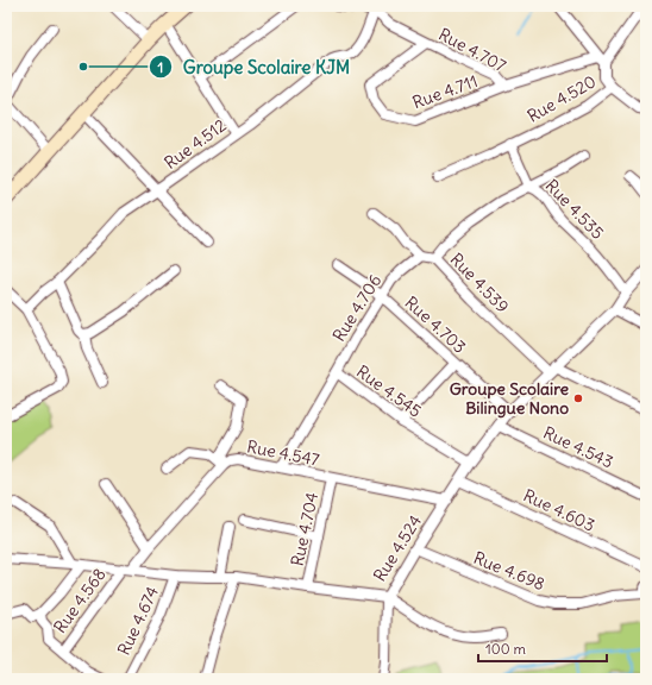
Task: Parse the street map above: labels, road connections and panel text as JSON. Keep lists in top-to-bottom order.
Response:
{
  "streets": {
    "street": [
      "Rue 4.707",
      "Rue 4.711",
      "Rue 4.520",
      "Rue 4.512",
      "Rue 4.535",
      "Rue 4.539",
      "Rue 4.706",
      "Rue 4.703",
      "Rue 4.545",
      "Rue 4.543",
      "Rue 4.547",
      "Rue 4.603",
      "Rue 4.704",
      "Rue 4.524",
      "Rue 4.698",
      "Rue 4.568",
      "Rue 4.674"
    ]
  },
  "crossings": [
    ["Rue 4.707", "Rue 4.711"],
    ["Rue 4.707", "Rue 4.520"],
    ["Rue 4.707", "Rue 4.512"],
    ["Rue 4.520", "Rue 4.535"],
    ["Rue 4.535", "Rue 4.539"],
    ["Rue 4.535", "Rue 4.524"],
    ["Rue 4.539", "Rue 4.524"],
    ["Rue 4.706", "Rue 4.703"],
    ["Rue 4.706", "Rue 4.545"],
    ["Rue 4.703", "Rue 4.524"],
    ["Rue 4.545", "Rue 4.547"],
    ["Rue 4.545", "Rue 4.524"],
    ["Rue 4.543", "Rue 4.524"],
    ["Rue 4.547", "Rue 4.704"],
    ["Rue 4.547", "Rue 4.524"],
    ["Rue 4.547", "Rue 4.568"],
    ["Rue 4.603", "Rue 4.524"],
    ["Rue 4.704", "Rue 4.524"],
    ["Rue 4.524", "Rue 4.698"],
    ["Rue 4.524", "Rue 4.568"],
    ["Rue 4.524", "Rue 4.674"]
  ],
  "places": ["Groupe Scolaire KJM", "Groupe Scolaire Bilingue Nono"],
  "scale_bar": "100 m"
}
